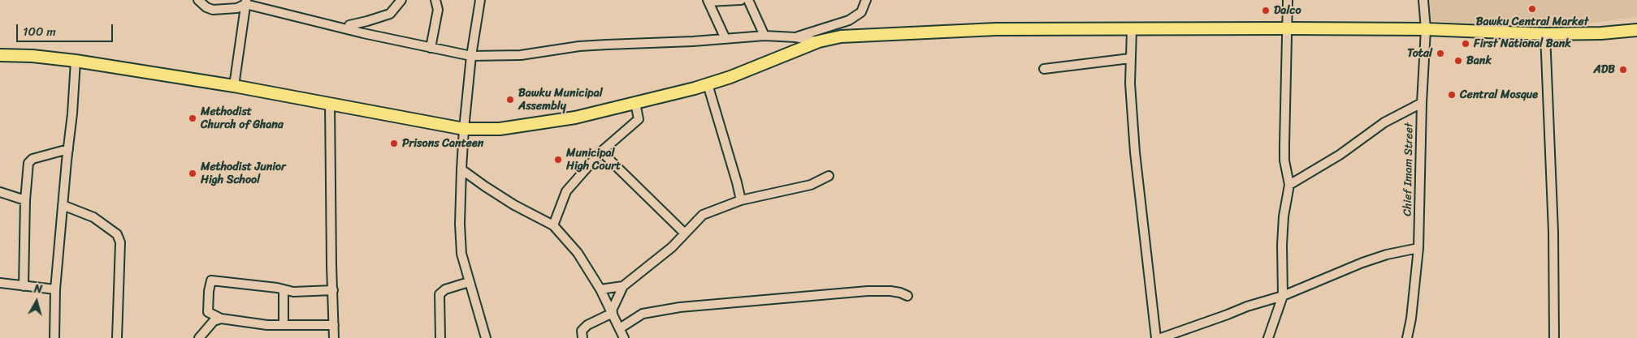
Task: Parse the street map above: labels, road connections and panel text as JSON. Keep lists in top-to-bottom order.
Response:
{
  "streets": {
    "street": ["Chief Imam Street"]
  },
  "places": [
    "Bawku Central Market",
    "Dalco",
    "First National Bank",
    "Total",
    "Bank",
    "ADB",
    "Central Mosque",
    "Bawku Municipal Assembly",
    "Methodist Church of Ghana",
    "Prisons Canteen",
    "Municipal High Court",
    "Methodist Junior High School"
  ],
  "scale_bar": "100 m",
  "north": "top"
}
